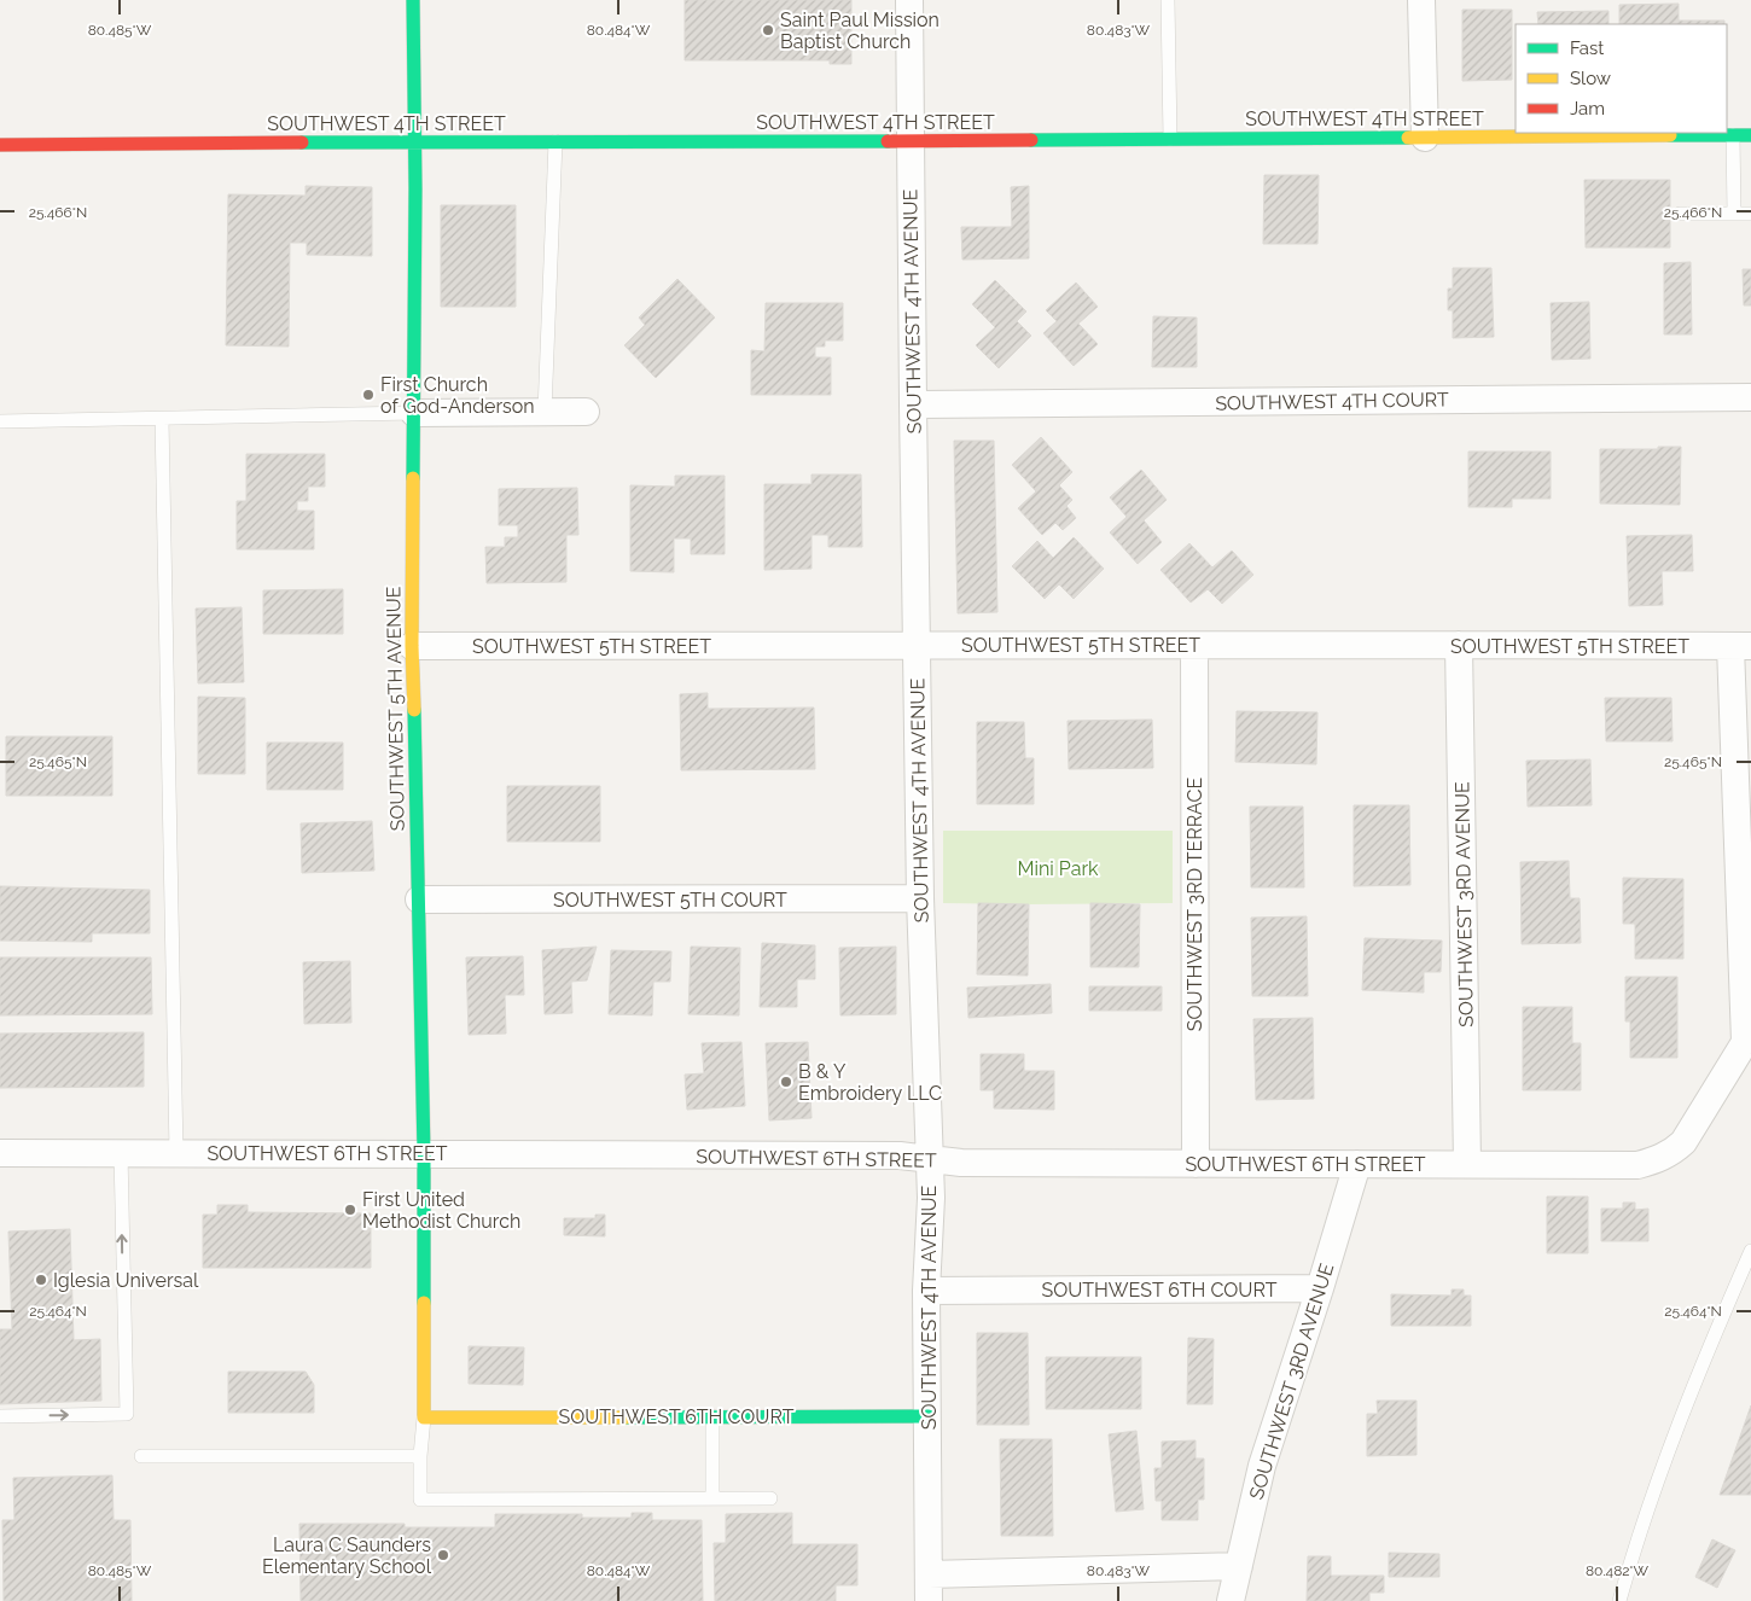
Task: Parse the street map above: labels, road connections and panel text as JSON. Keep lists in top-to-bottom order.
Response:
{
  "streets": {
    "street": [
      "SOUTHWEST 4TH STREET",
      "SOUTHWEST 4TH AVENUE",
      "SOUTHWEST 4TH COURT",
      "SOUTHWEST 5TH STREET",
      "SOUTHWEST 5TH AVENUE",
      "SOUTHWEST 5TH COURT",
      "SOUTHWEST 3RD TERRACE",
      "SOUTHWEST 3RD AVENUE",
      "SOUTHWEST 6TH STREET",
      "SOUTHWEST 6TH COURT"
    ]
  },
  "crossings": [
    ["SOUTHWEST 4TH STREET", "SOUTHWEST 4TH AVENUE"],
    ["SOUTHWEST 4TH STREET", "SOUTHWEST 5TH AVENUE"],
    ["SOUTHWEST 4TH AVENUE", "SOUTHWEST 4TH COURT"],
    ["SOUTHWEST 4TH AVENUE", "SOUTHWEST 5TH STREET"],
    ["SOUTHWEST 4TH AVENUE", "SOUTHWEST 5TH COURT"],
    ["SOUTHWEST 4TH AVENUE", "SOUTHWEST 6TH STREET"],
    ["SOUTHWEST 4TH AVENUE", "SOUTHWEST 6TH COURT"],
    ["SOUTHWEST 5TH STREET", "SOUTHWEST 5TH AVENUE"],
    ["SOUTHWEST 5TH STREET", "SOUTHWEST 3RD TERRACE"],
    ["SOUTHWEST 5TH STREET", "SOUTHWEST 3RD AVENUE"],
    ["SOUTHWEST 5TH AVENUE", "SOUTHWEST 5TH COURT"],
    ["SOUTHWEST 5TH AVENUE", "SOUTHWEST 6TH STREET"],
    ["SOUTHWEST 5TH AVENUE", "SOUTHWEST 6TH COURT"],
    ["SOUTHWEST 3RD TERRACE", "SOUTHWEST 6TH STREET"],
    ["SOUTHWEST 3RD AVENUE", "SOUTHWEST 6TH STREET"],
    ["SOUTHWEST 3RD AVENUE", "SOUTHWEST 6TH COURT"]
  ],
  "parks": ["Mini Park"],
  "places": [
    "Saint Paul Mission Baptist Church",
    "First Church of God-Anderson",
    "B & Y Embroidery LLC",
    "First United Methodist Church",
    "Iglesia Universal",
    "Laura C Saunders Elementary School"
  ],
  "legend": ["Fast", "Slow", "Jam"],
  "coordinates": [
    "80.485°W",
    "80.484°W",
    "80.483°W",
    "25.466°N",
    "25.465°N",
    "25.464°N",
    "80.482°W"
  ]
}
